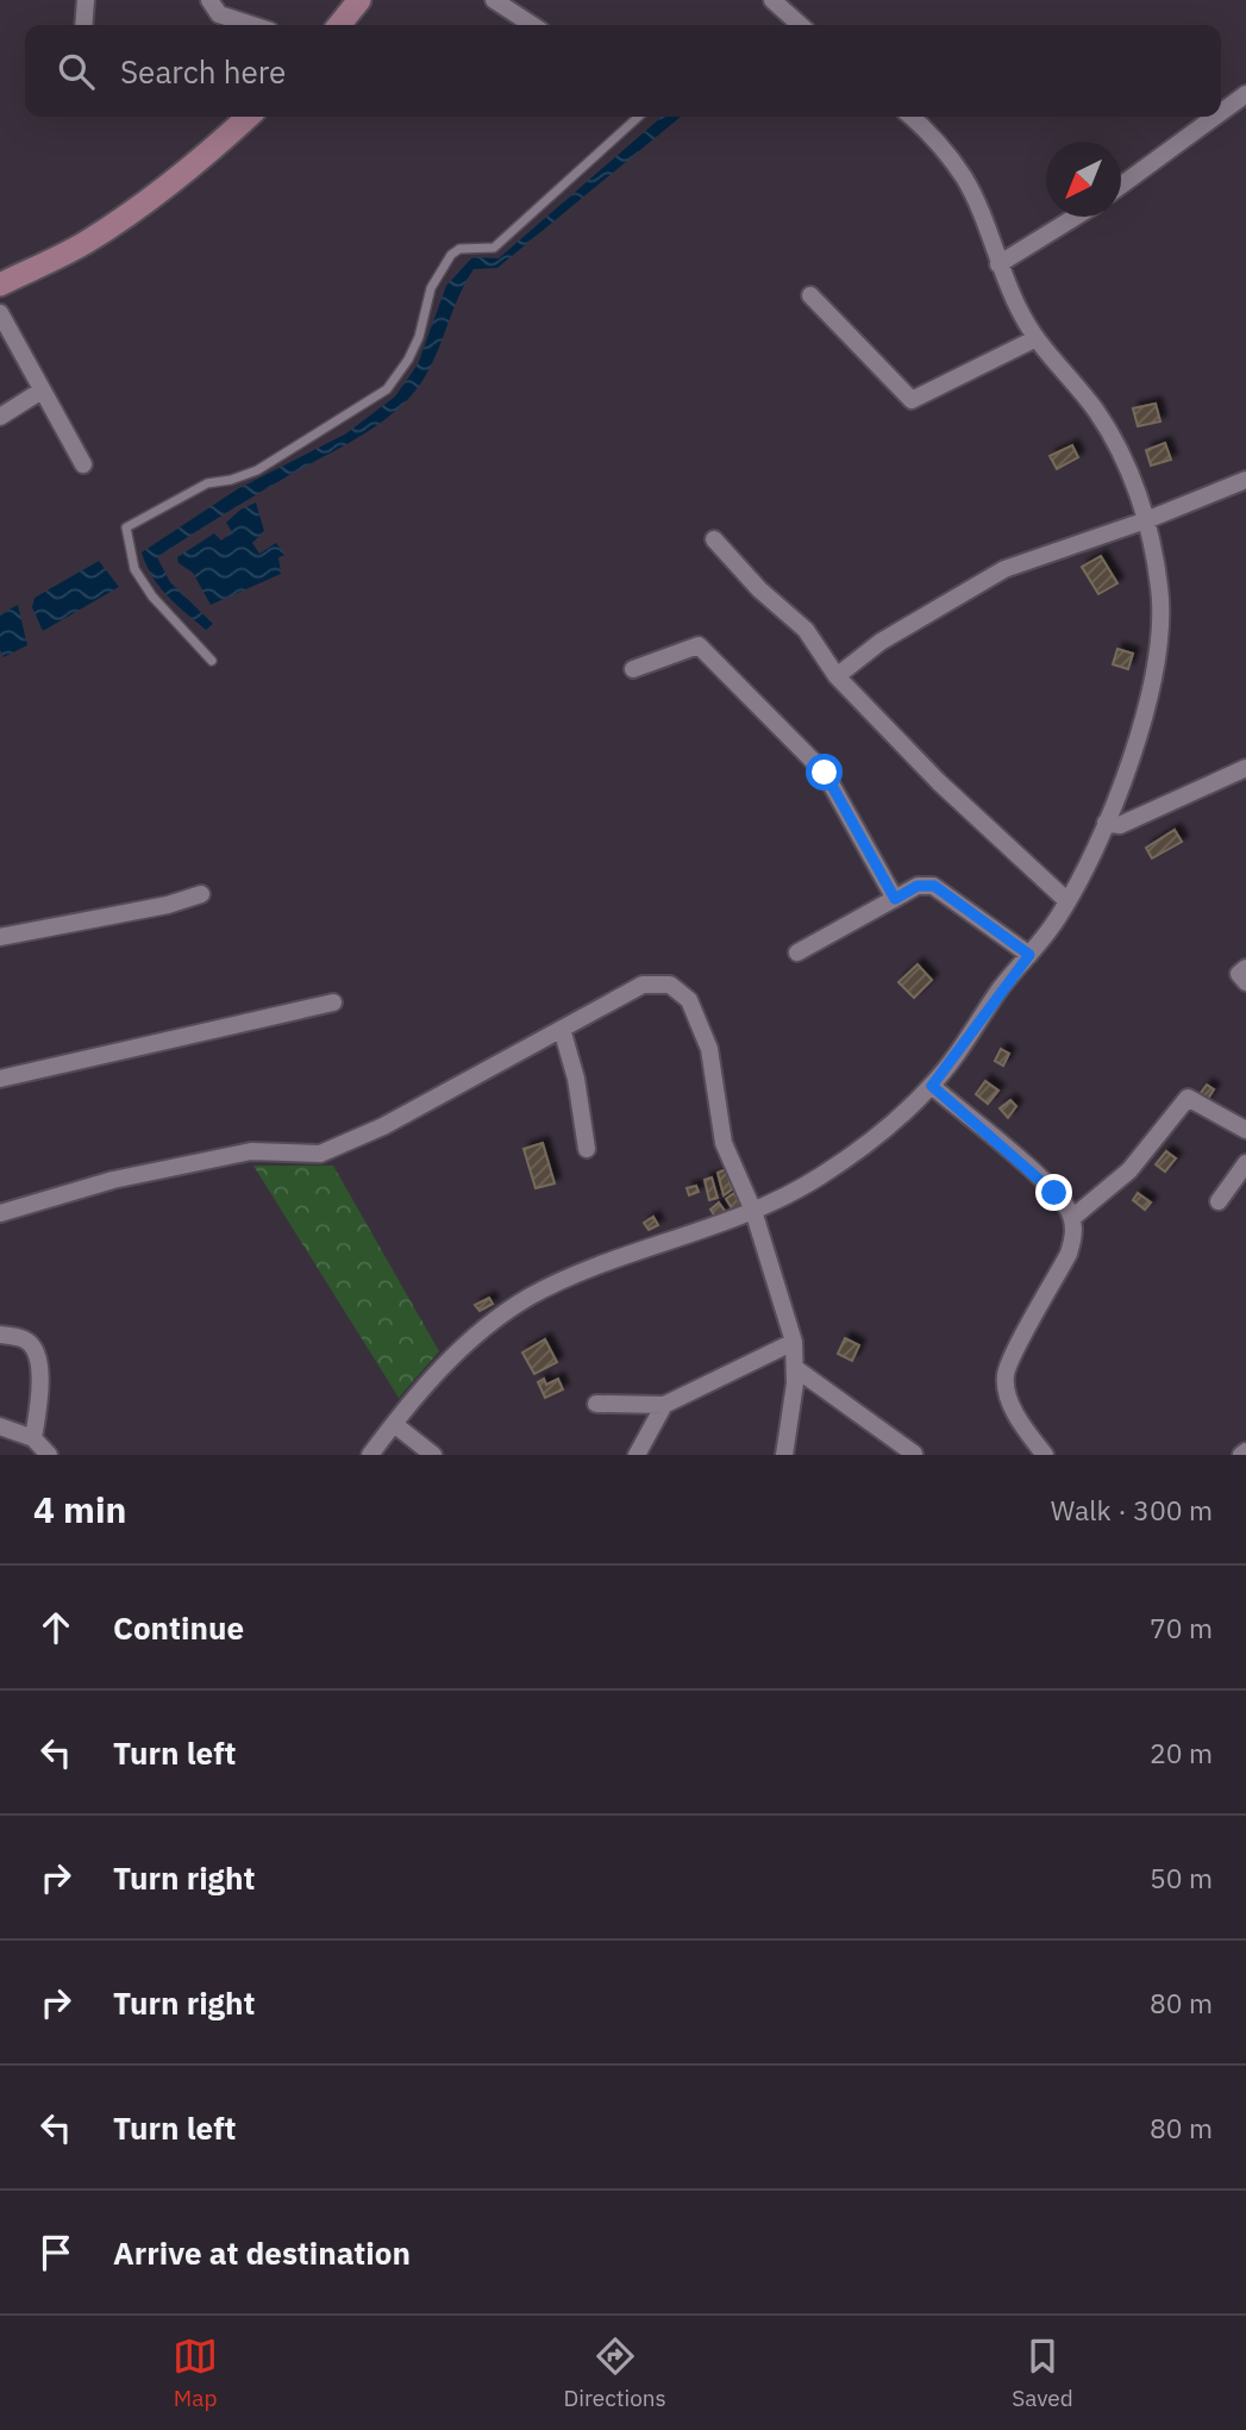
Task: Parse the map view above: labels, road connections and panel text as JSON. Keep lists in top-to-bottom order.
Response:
{
  "north": "bottom left",
  "page": {
    "search": "Search here",
    "heading": ["4 min", "Walk · 300 m"],
    "list": [
      ["Continue", "70 m"],
      ["Turn left", "20 m"],
      ["Turn right", "50 m"],
      ["Turn right", "80 m"],
      ["Turn left", "80 m"],
      "Arrive at destination"
    ],
    "nav": ["Map", "Directions", "Saved"]
  }
}
